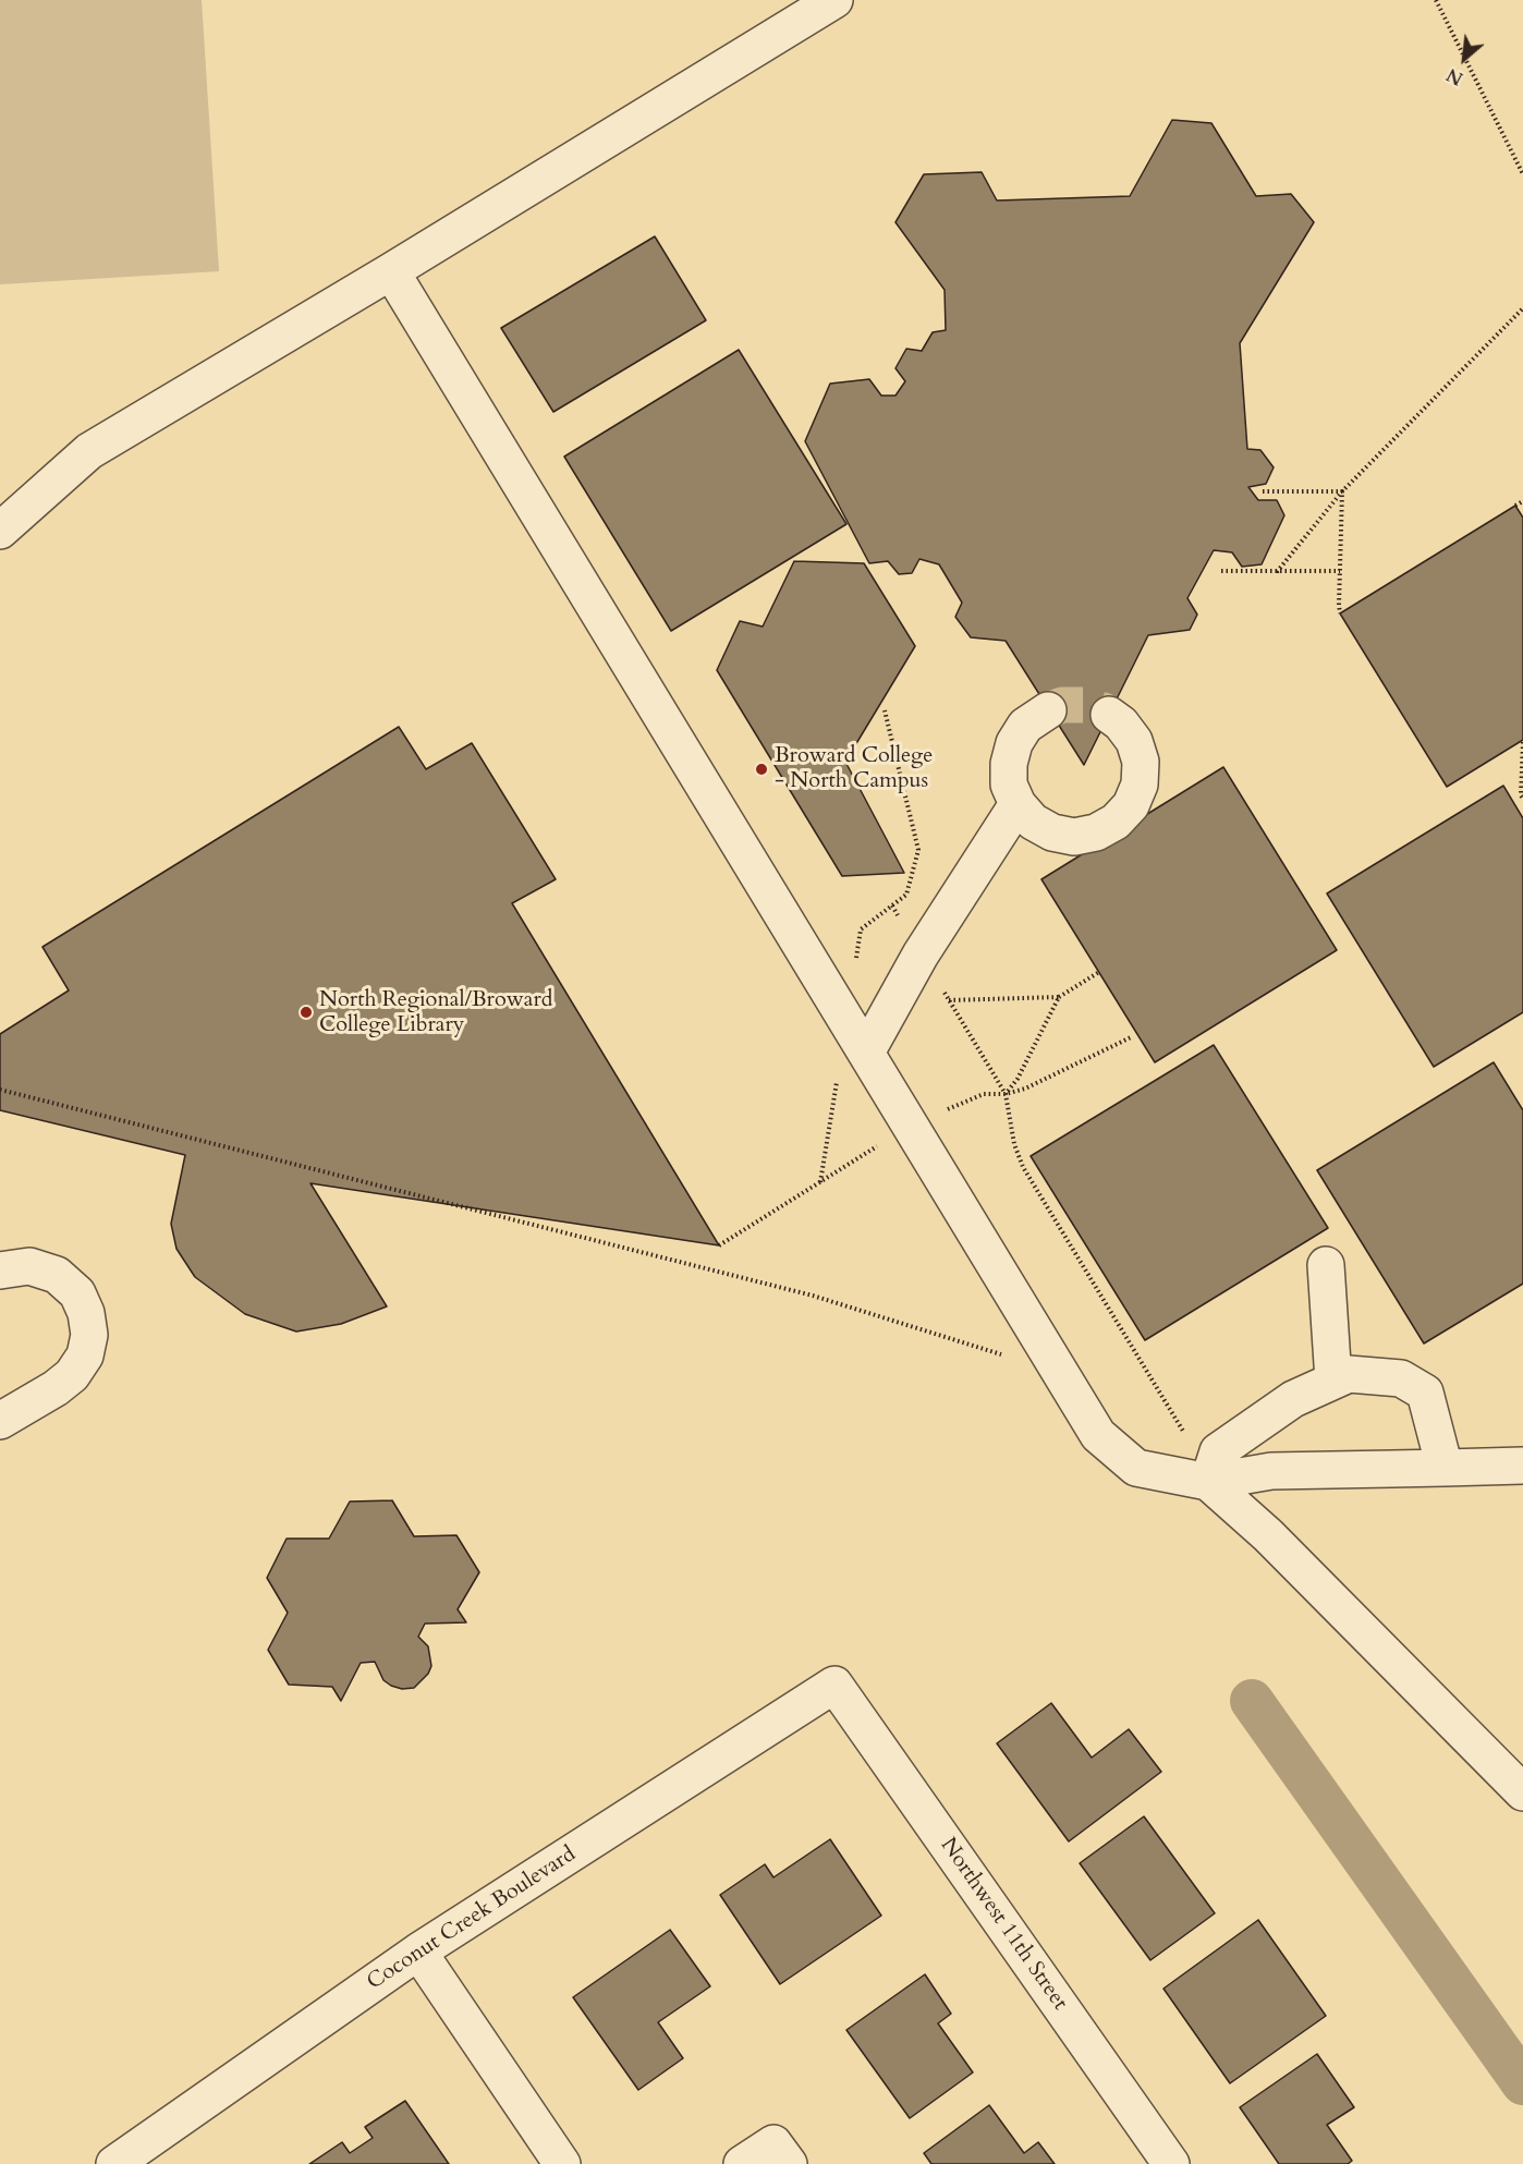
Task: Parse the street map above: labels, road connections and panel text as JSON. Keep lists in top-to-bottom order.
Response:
{
  "streets": {
    "street": ["Coconut Creek Boulevard", "Northwest 11th Street"]
  },
  "crossings": [
    ["Coconut Creek Boulevard", "Northwest 11th Street"]
  ],
  "places": ["Broward College - North Campus", "North Regional/Broward College Library"],
  "north": "bottom left"
}
